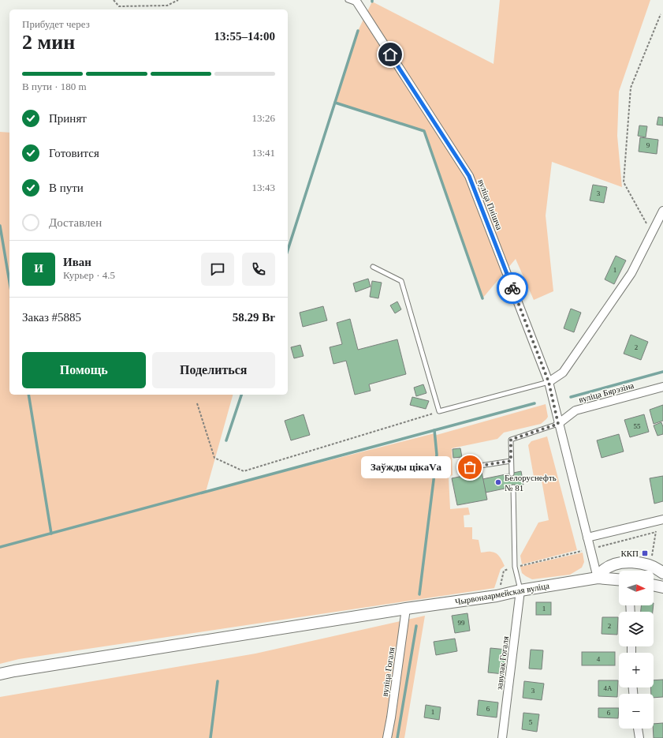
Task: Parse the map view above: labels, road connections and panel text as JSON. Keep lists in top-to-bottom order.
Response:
{
  "streets": {
    "main road": ["Чырвонаармейская вуліца"],
    "street": [
      "вуліца Пнішча",
      "вуліца Бярэзіна",
      "завулак Гогаля",
      "вуліца Гогаля"
    ]
  },
  "crossings": [
    ["вуліца Пнішча", "вуліца Бярэзіна"],
    ["вуліца Пнішча", "Чырвонаармейская вуліца"],
    ["Чырвонаармейская вуліца", "завулак Гогаля"],
    ["Чырвонаармейская вуліца", "вуліца Гогаля"]
  ],
  "places": {
    "other": ["Заўжды цікаVа", "Белоруснефть № 81"],
    "transit": ["ККП"]
  },
  "house_numbers": [
    "9",
    "3",
    "1",
    "2",
    "55",
    "1",
    "99",
    "2",
    "4",
    "4А",
    "3",
    "6",
    "1",
    "6",
    "5"
  ],
  "north": "right",
  "page": {
    "heading": ["2 мин", "Прибудет через", "13:55–14:00"],
    "panel": [
      "Иван",
      "Курьер · 4.5",
      "Заказ #5885",
      "58.29 Br"
    ],
    "bar": "В пути · 180 m",
    "list": [
      ["Принят", "13:26"],
      ["Готовится", "13:41"],
      ["В пути", "13:43"],
      "Доставлен"
    ],
    "round": "И",
    "buttons": ["Помощь", "Поделиться"],
    "bubble": "Заўжды цікаVа",
    "map_buttons": ["+", "−"]
  }
}
